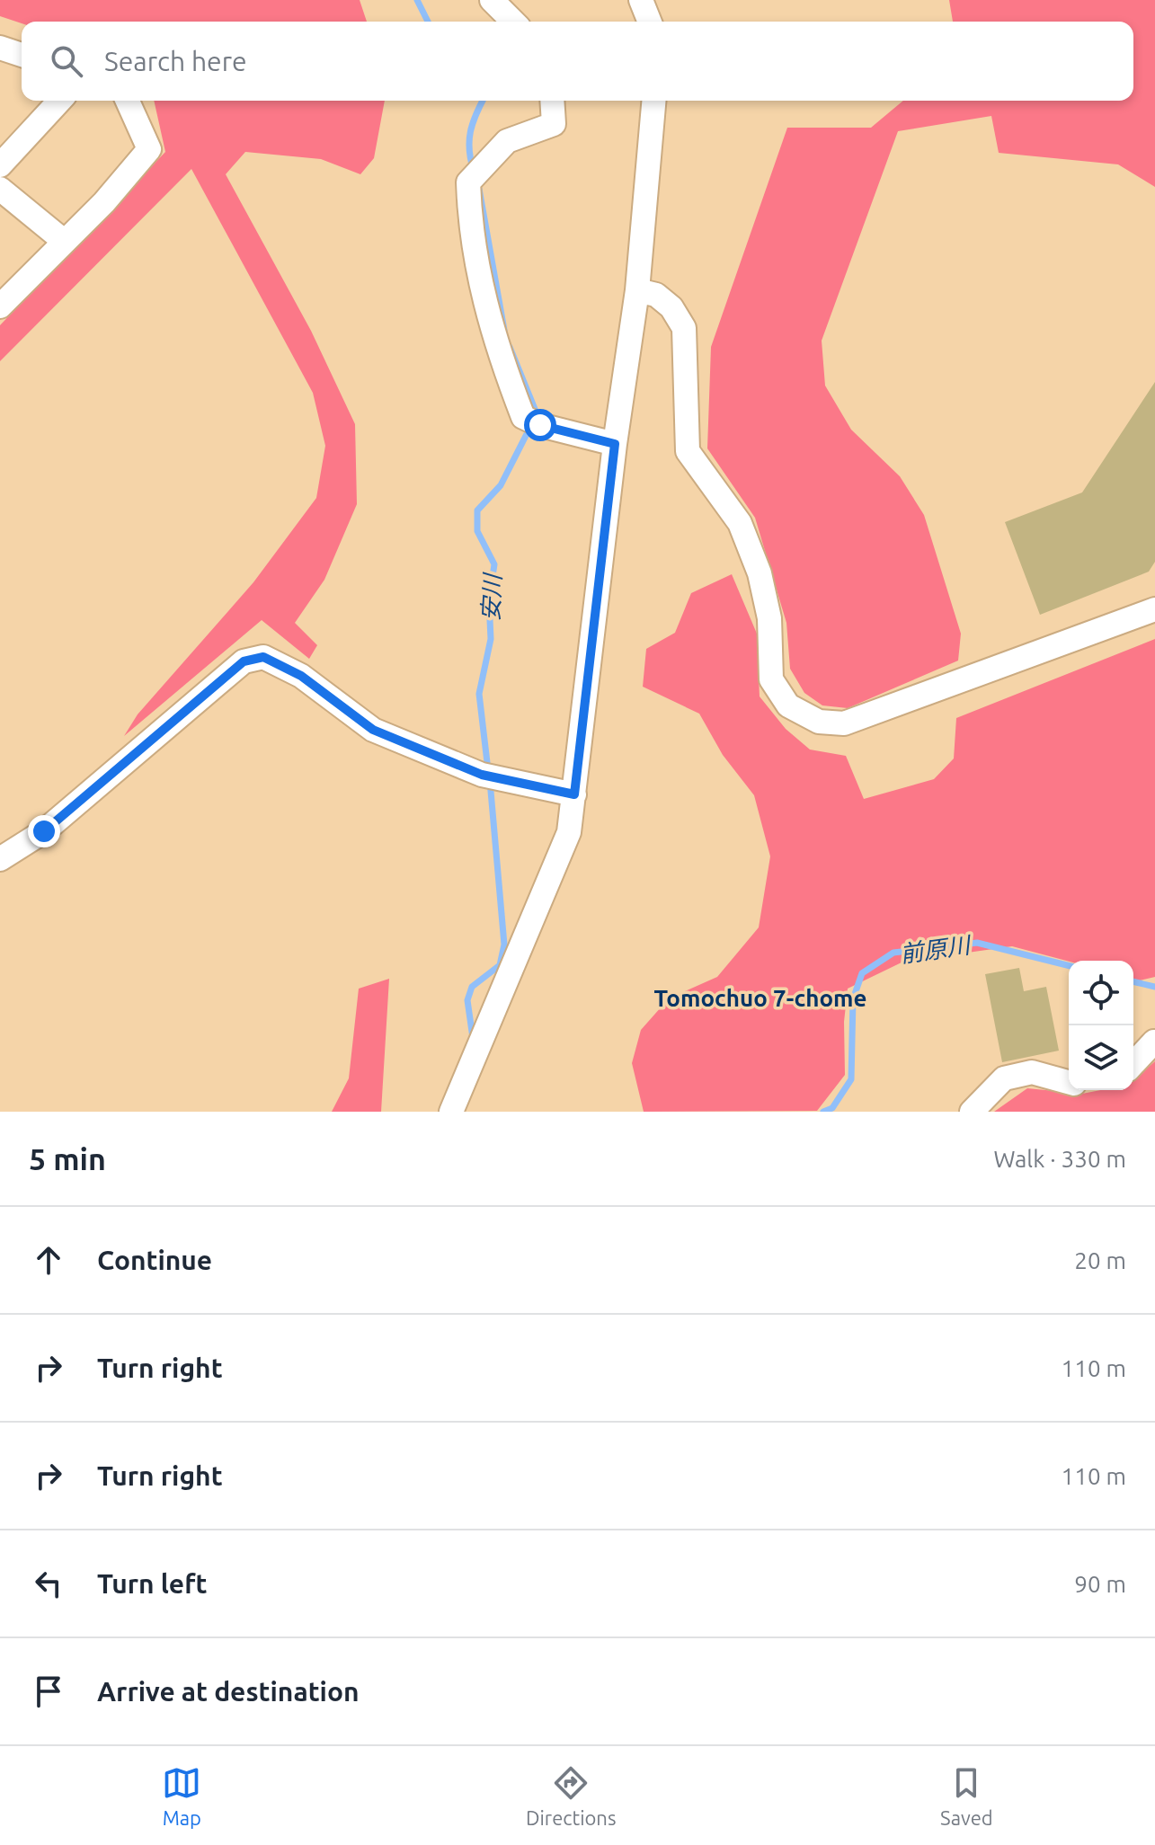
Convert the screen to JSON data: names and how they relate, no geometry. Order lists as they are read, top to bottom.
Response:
{
  "districts": ["Tomochuo 7-chome"],
  "water": ["安川", "前原川"],
  "page": {
    "search": "Search here",
    "heading": ["5 min", "Walk · 330 m"],
    "list": [
      ["Continue", "20 m"],
      ["Turn right", "110 m"],
      ["Turn right", "110 m"],
      ["Turn left", "90 m"],
      "Arrive at destination"
    ],
    "nav": ["Map", "Directions", "Saved"]
  }
}
